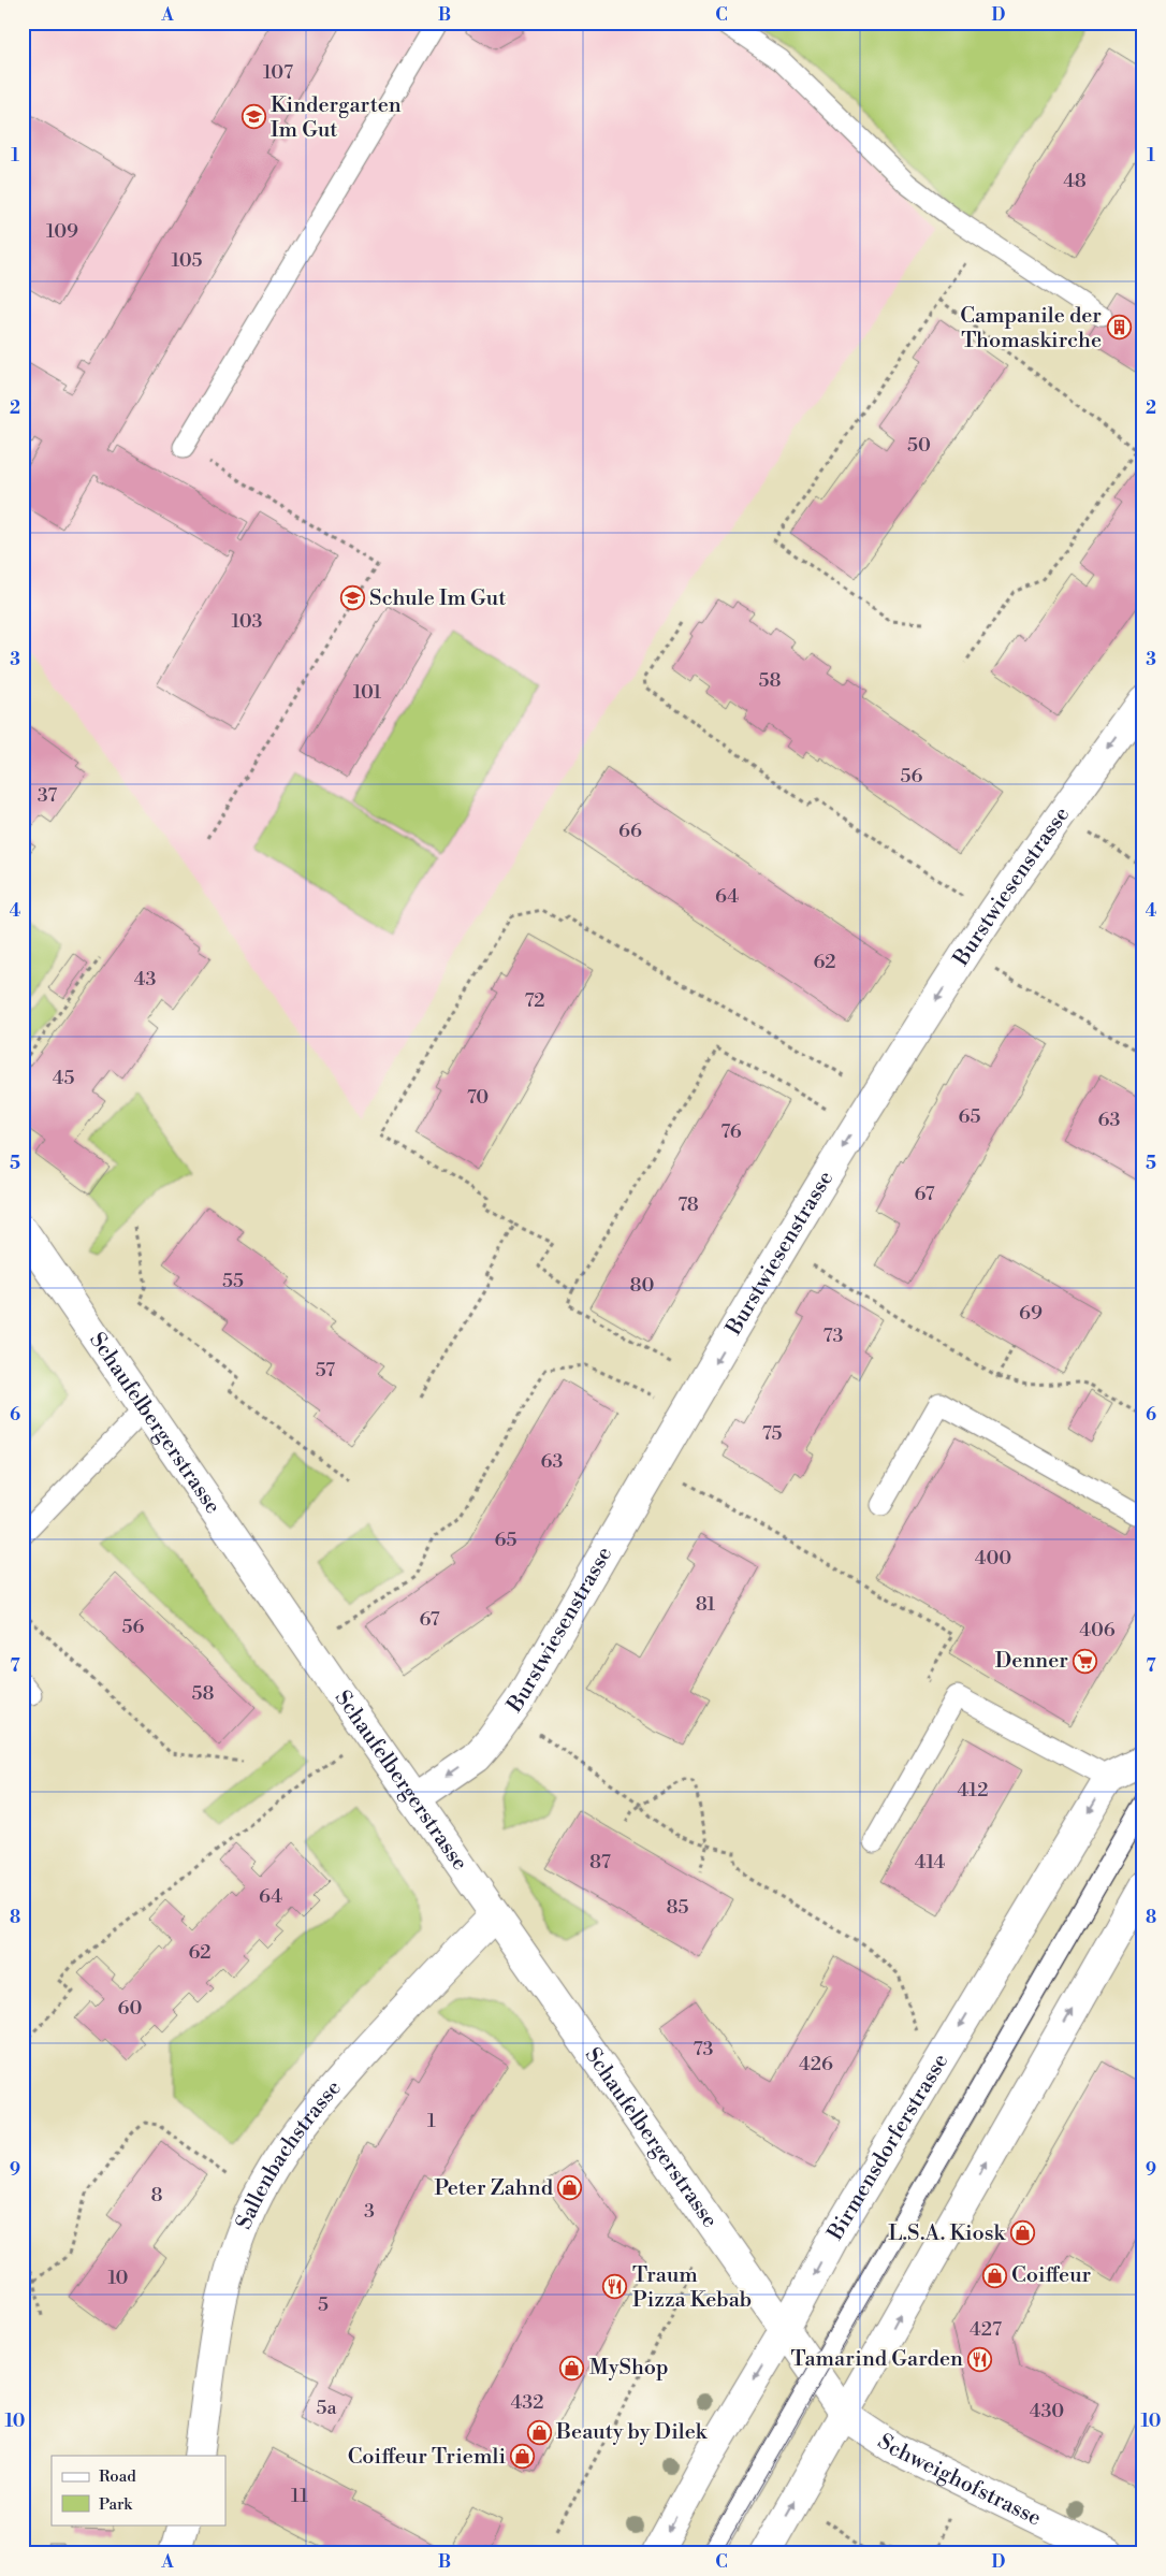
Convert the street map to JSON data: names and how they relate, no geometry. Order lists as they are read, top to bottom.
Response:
{
  "streets": {
    "street": [
      "Burstwiesenstrasse",
      "Schaufelbergerstrasse",
      "Birmensdorferstrasse",
      "Sallenbachstrasse",
      "Schweighofstrasse"
    ]
  },
  "crossings": [
    ["Burstwiesenstrasse", "Schaufelbergerstrasse"],
    ["Schaufelbergerstrasse", "Birmensdorferstrasse"],
    ["Schaufelbergerstrasse", "Sallenbachstrasse"],
    ["Schaufelbergerstrasse", "Schweighofstrasse"]
  ],
  "one_way": ["Burstwiesenstrasse"],
  "places": {
    "school or university": ["Kindergarten Im Gut", "Schule Im Gut"],
    "building": ["Campanile der Thomaskirche"],
    "supermarket": ["Denner"],
    "shop": [
      "Peter Zahnd",
      "L.S.A. Kiosk",
      "Coiffeur",
      "MyShop",
      "Beauty by Dilek",
      "Coiffeur Triemli"
    ],
    "restaurant": ["Traum Pizza Kebab", "Tamarind Garden"]
  },
  "house_numbers": [
    "107",
    "48",
    "109",
    "105",
    "50",
    "103",
    "58",
    "101",
    "56",
    "37",
    "66",
    "64",
    "62",
    "43",
    "72",
    "45",
    "70",
    "65",
    "63",
    "76",
    "67",
    "78",
    "55",
    "80",
    "69",
    "73",
    "57",
    "75",
    "63",
    "65",
    "400",
    "81",
    "67",
    "56",
    "406",
    "58",
    "412",
    "87",
    "414",
    "64",
    "85",
    "62",
    "60",
    "73",
    "426",
    "1",
    "8",
    "3",
    "10",
    "5",
    "427",
    "432",
    "5a",
    "430",
    "11"
  ],
  "legend": ["Road", "Park"],
  "grid": {
    "columns": [
      "A",
      "B",
      "C",
      "D"
    ],
    "rows": [
      "1",
      "2",
      "3",
      "4",
      "5",
      "6",
      "7",
      "8",
      "9",
      "10"
    ]
  }
}
